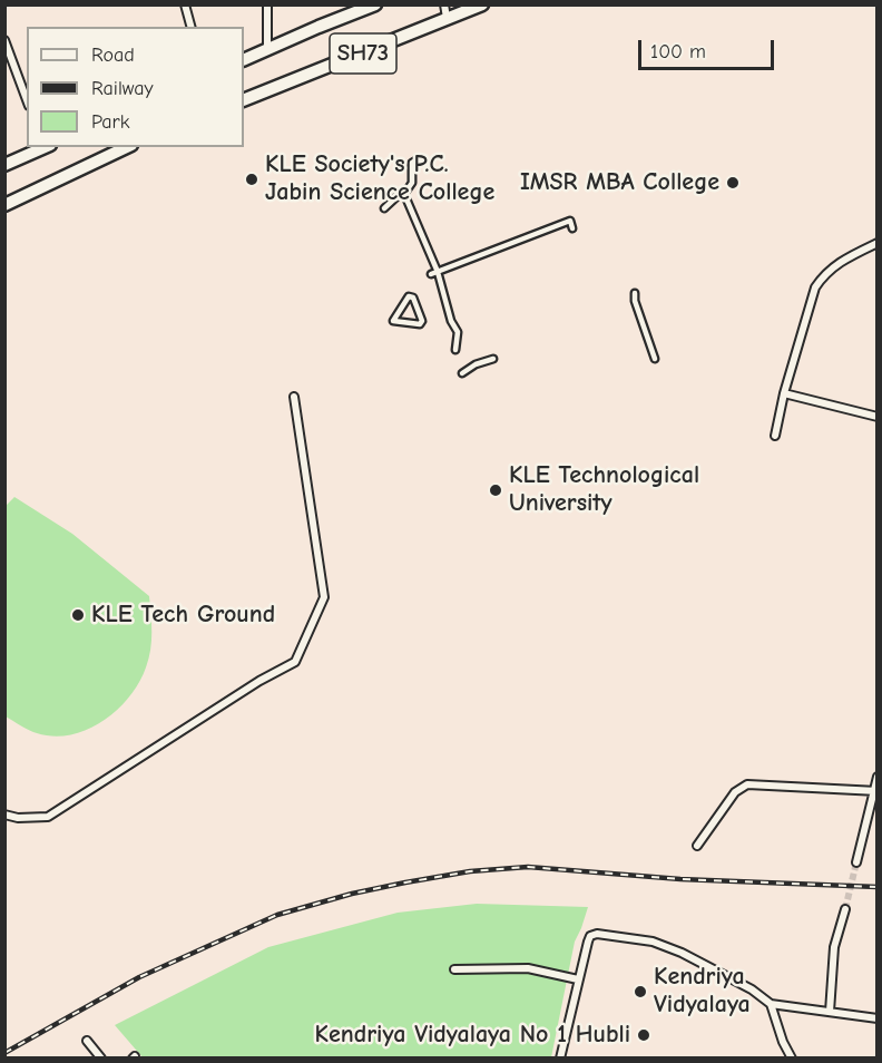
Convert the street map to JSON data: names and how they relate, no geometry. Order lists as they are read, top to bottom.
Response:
{
  "streets": {
    "main road": ["SH73"]
  },
  "places": [
    "KLE Society's P.C. Jabin Science College",
    "IMSR MBA College",
    "KLE Technological University",
    "KLE Tech Ground",
    "Kendriya Vidyalaya",
    "Kendriya Vidyalaya No 1 Hubli"
  ],
  "legend": ["Road", "Railway", "Park"],
  "scale_bar": "100 m"
}
